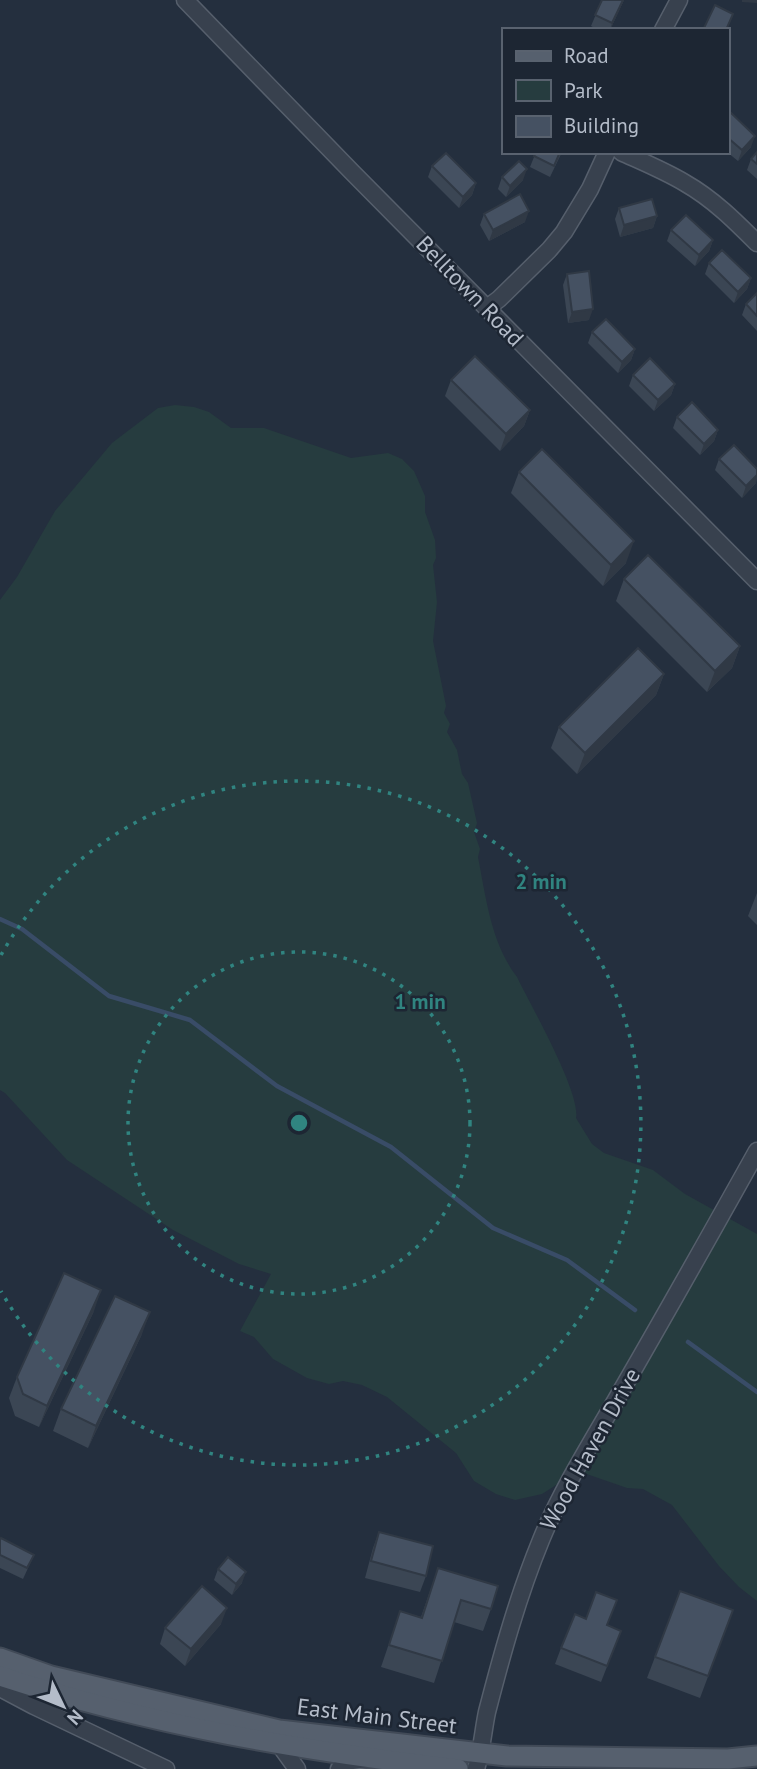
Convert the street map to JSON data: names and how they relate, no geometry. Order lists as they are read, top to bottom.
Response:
{
  "streets": {
    "main road": ["East Main Street"],
    "street": ["Belltown Road", "Wood Haven Drive"]
  },
  "crossings": [
    ["Wood Haven Drive", "East Main Street"]
  ],
  "legend": ["Road", "Park", "Building"],
  "north": "bottom right",
  "rings": ["2 min", "1 min"]
}
